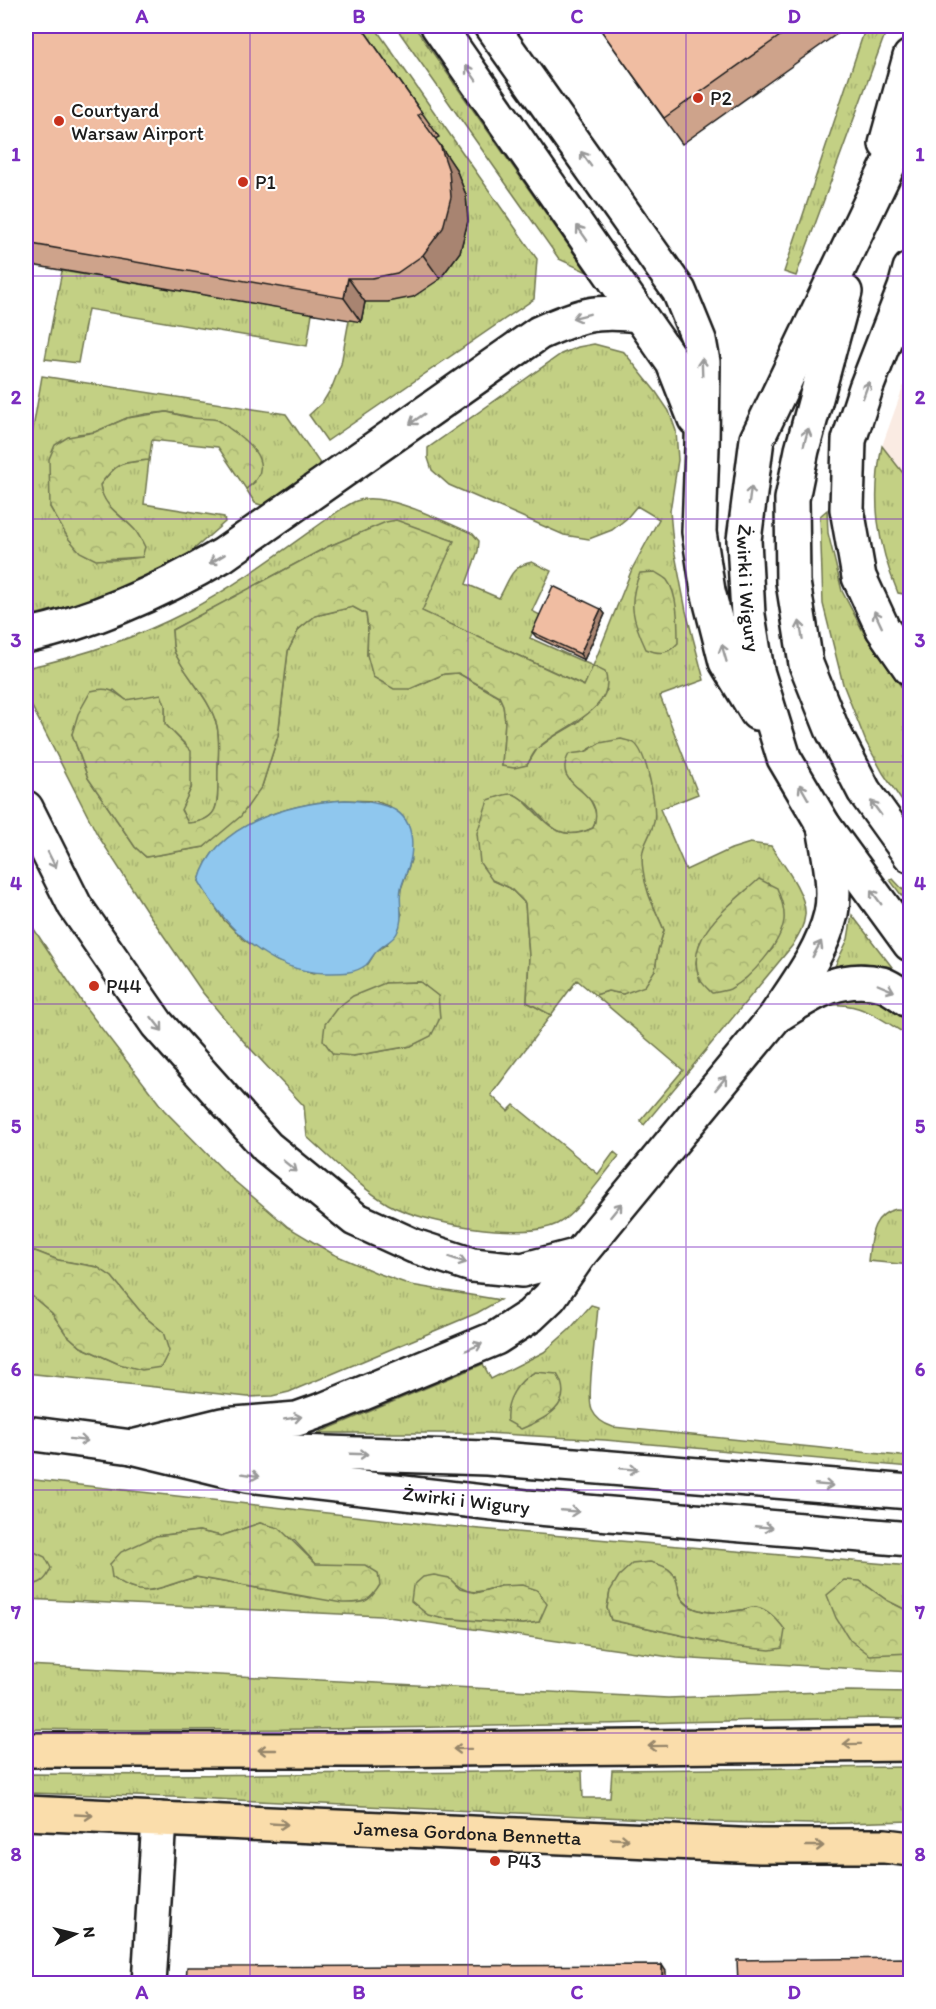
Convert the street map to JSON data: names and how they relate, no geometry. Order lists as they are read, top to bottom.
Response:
{
  "streets": {
    "main road": ["Jamesa Gordona Bennetta"],
    "street": ["Żwirki i Wigury"]
  },
  "places": [
    "P2",
    "Courtyard Warsaw Airport",
    "P1",
    "P44",
    "P43"
  ],
  "north": "right",
  "grid": {
    "columns": [
      "A",
      "B",
      "C",
      "D"
    ],
    "rows": [
      "1",
      "2",
      "3",
      "4",
      "5",
      "6",
      "7",
      "8"
    ]
  }
}
